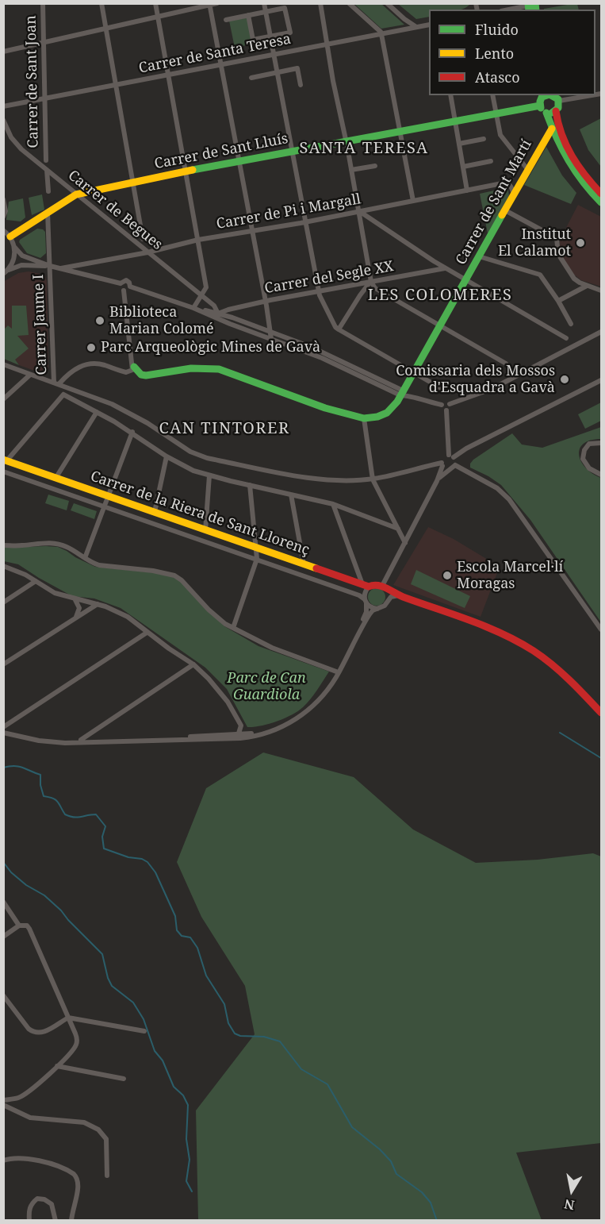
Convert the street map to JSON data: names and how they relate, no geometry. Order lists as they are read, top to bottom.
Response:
{
  "streets": {
    "street": [
      "Carrer de Santa Teresa",
      "Carrer de Sant Joan",
      "Carrer de Sant Lluís",
      "Carrer de Sant Martí",
      "Carrer de Begues",
      "Carrer de Pi i Margall",
      "Carrer del Segle XX",
      "Carrer Jaume I",
      "Carrer de la Riera de Sant Llorenç"
    ]
  },
  "crossings": [
    ["Carrer de Santa Teresa", "Carrer de Sant Joan"],
    ["Carrer de Sant Lluís", "Carrer de Begues"],
    ["Carrer de Sant Lluís", "Carrer Jaume I"],
    ["Carrer de Sant Martí", "Carrer de Pi i Margall"],
    ["Carrer de Begues", "Carrer de Pi i Margall"],
    ["Carrer de Begues", "Carrer del Segle XX"]
  ],
  "districts": ["SANTA TERESA", "LES COLOMERES", "CAN TINTORER"],
  "parks": ["Parc de Can Guardiola"],
  "places": [
    "Institut El Calamot",
    "Biblioteca Marian Colomé",
    "Parc Arqueològic Mines de Gavà",
    "Comissaria dels Mossos d'Esquadra a Gavà",
    "Escola Marcel·lí Moragas"
  ],
  "legend": ["Fluido", "Lento", "Atasco"],
  "north": "bottom"
}
